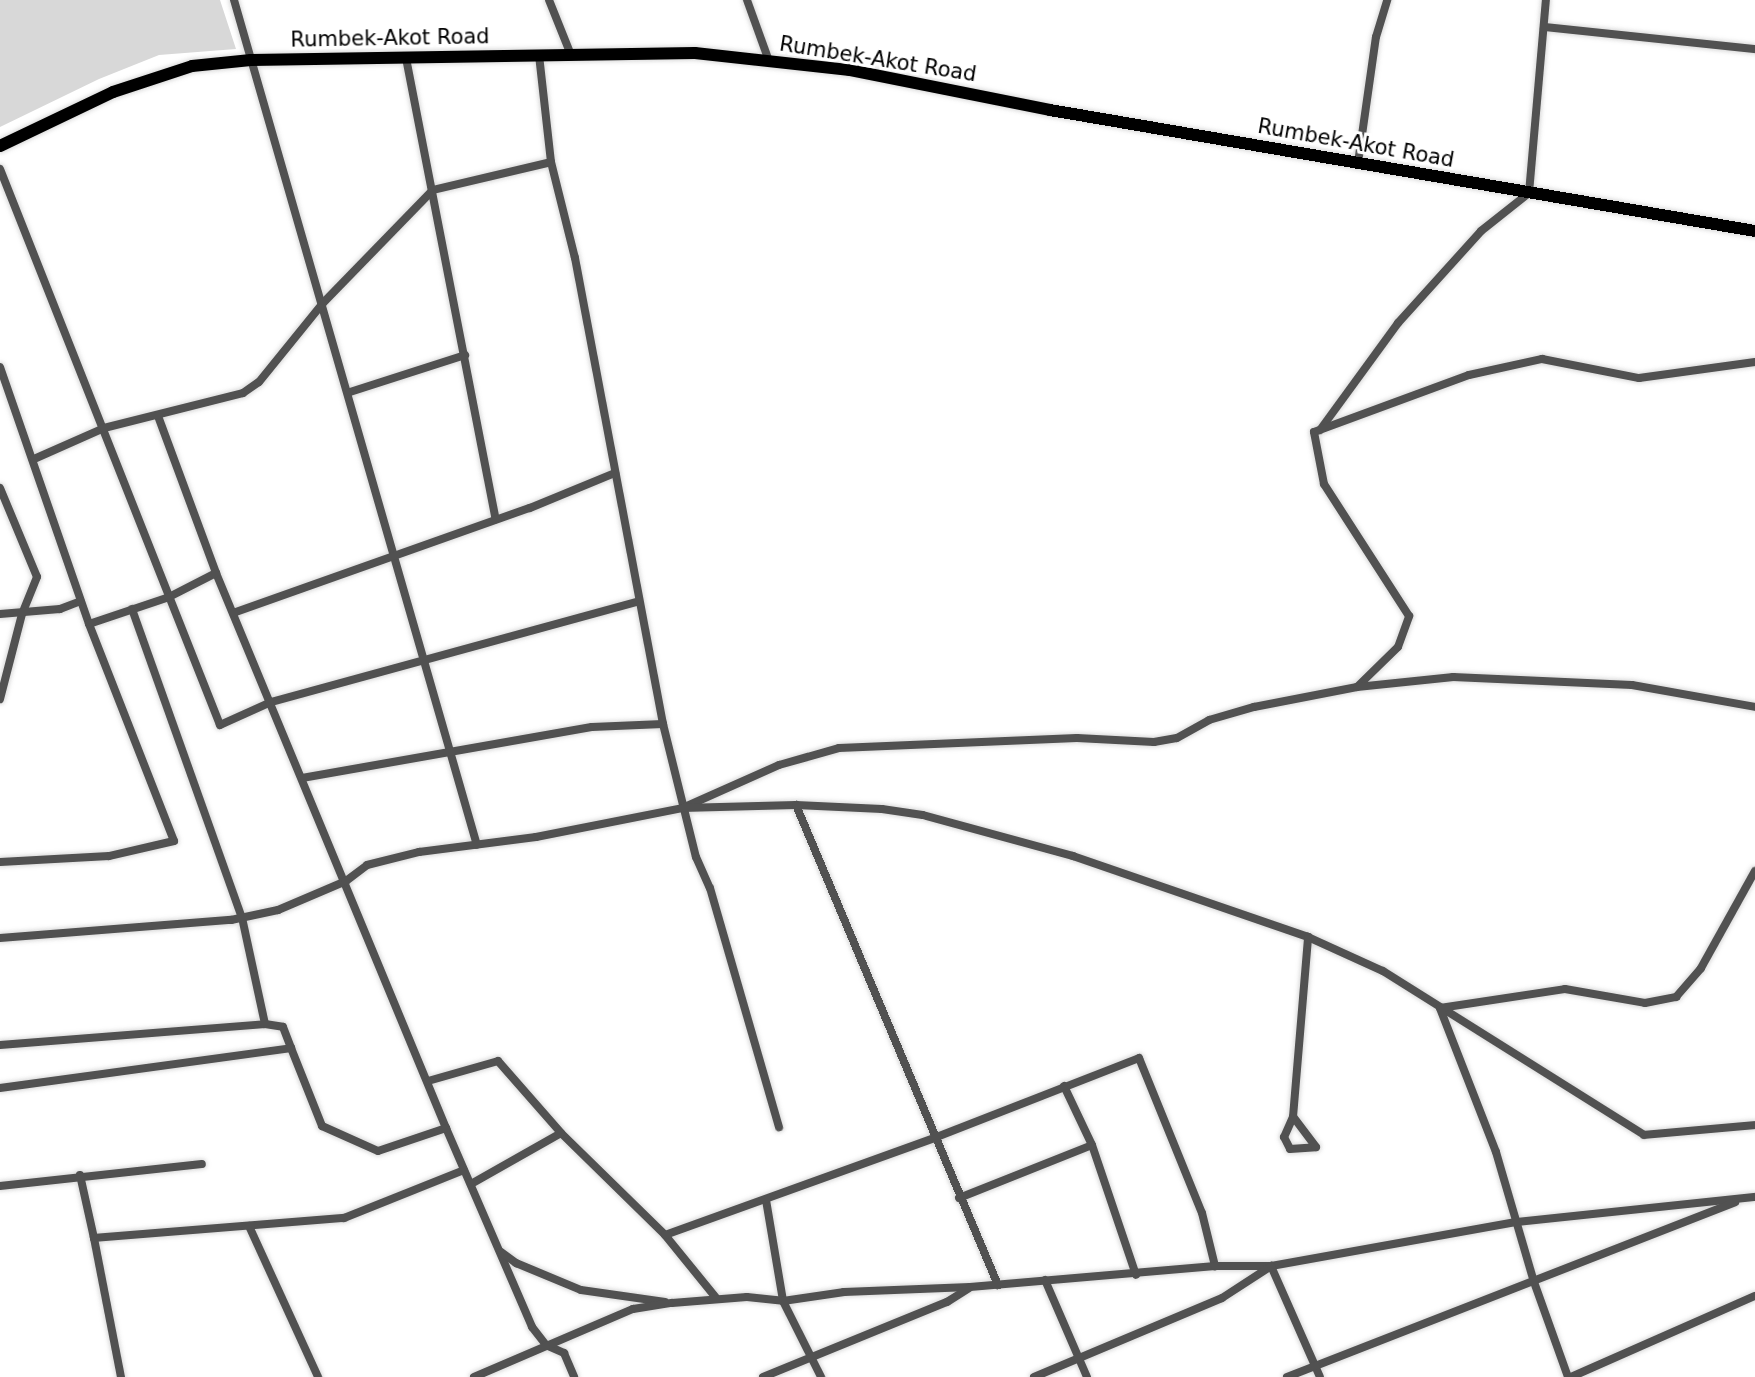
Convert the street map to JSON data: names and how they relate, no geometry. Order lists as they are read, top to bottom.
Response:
{
  "streets": {
    "main road": ["Rumbek-Akot Road"]
  }
}
